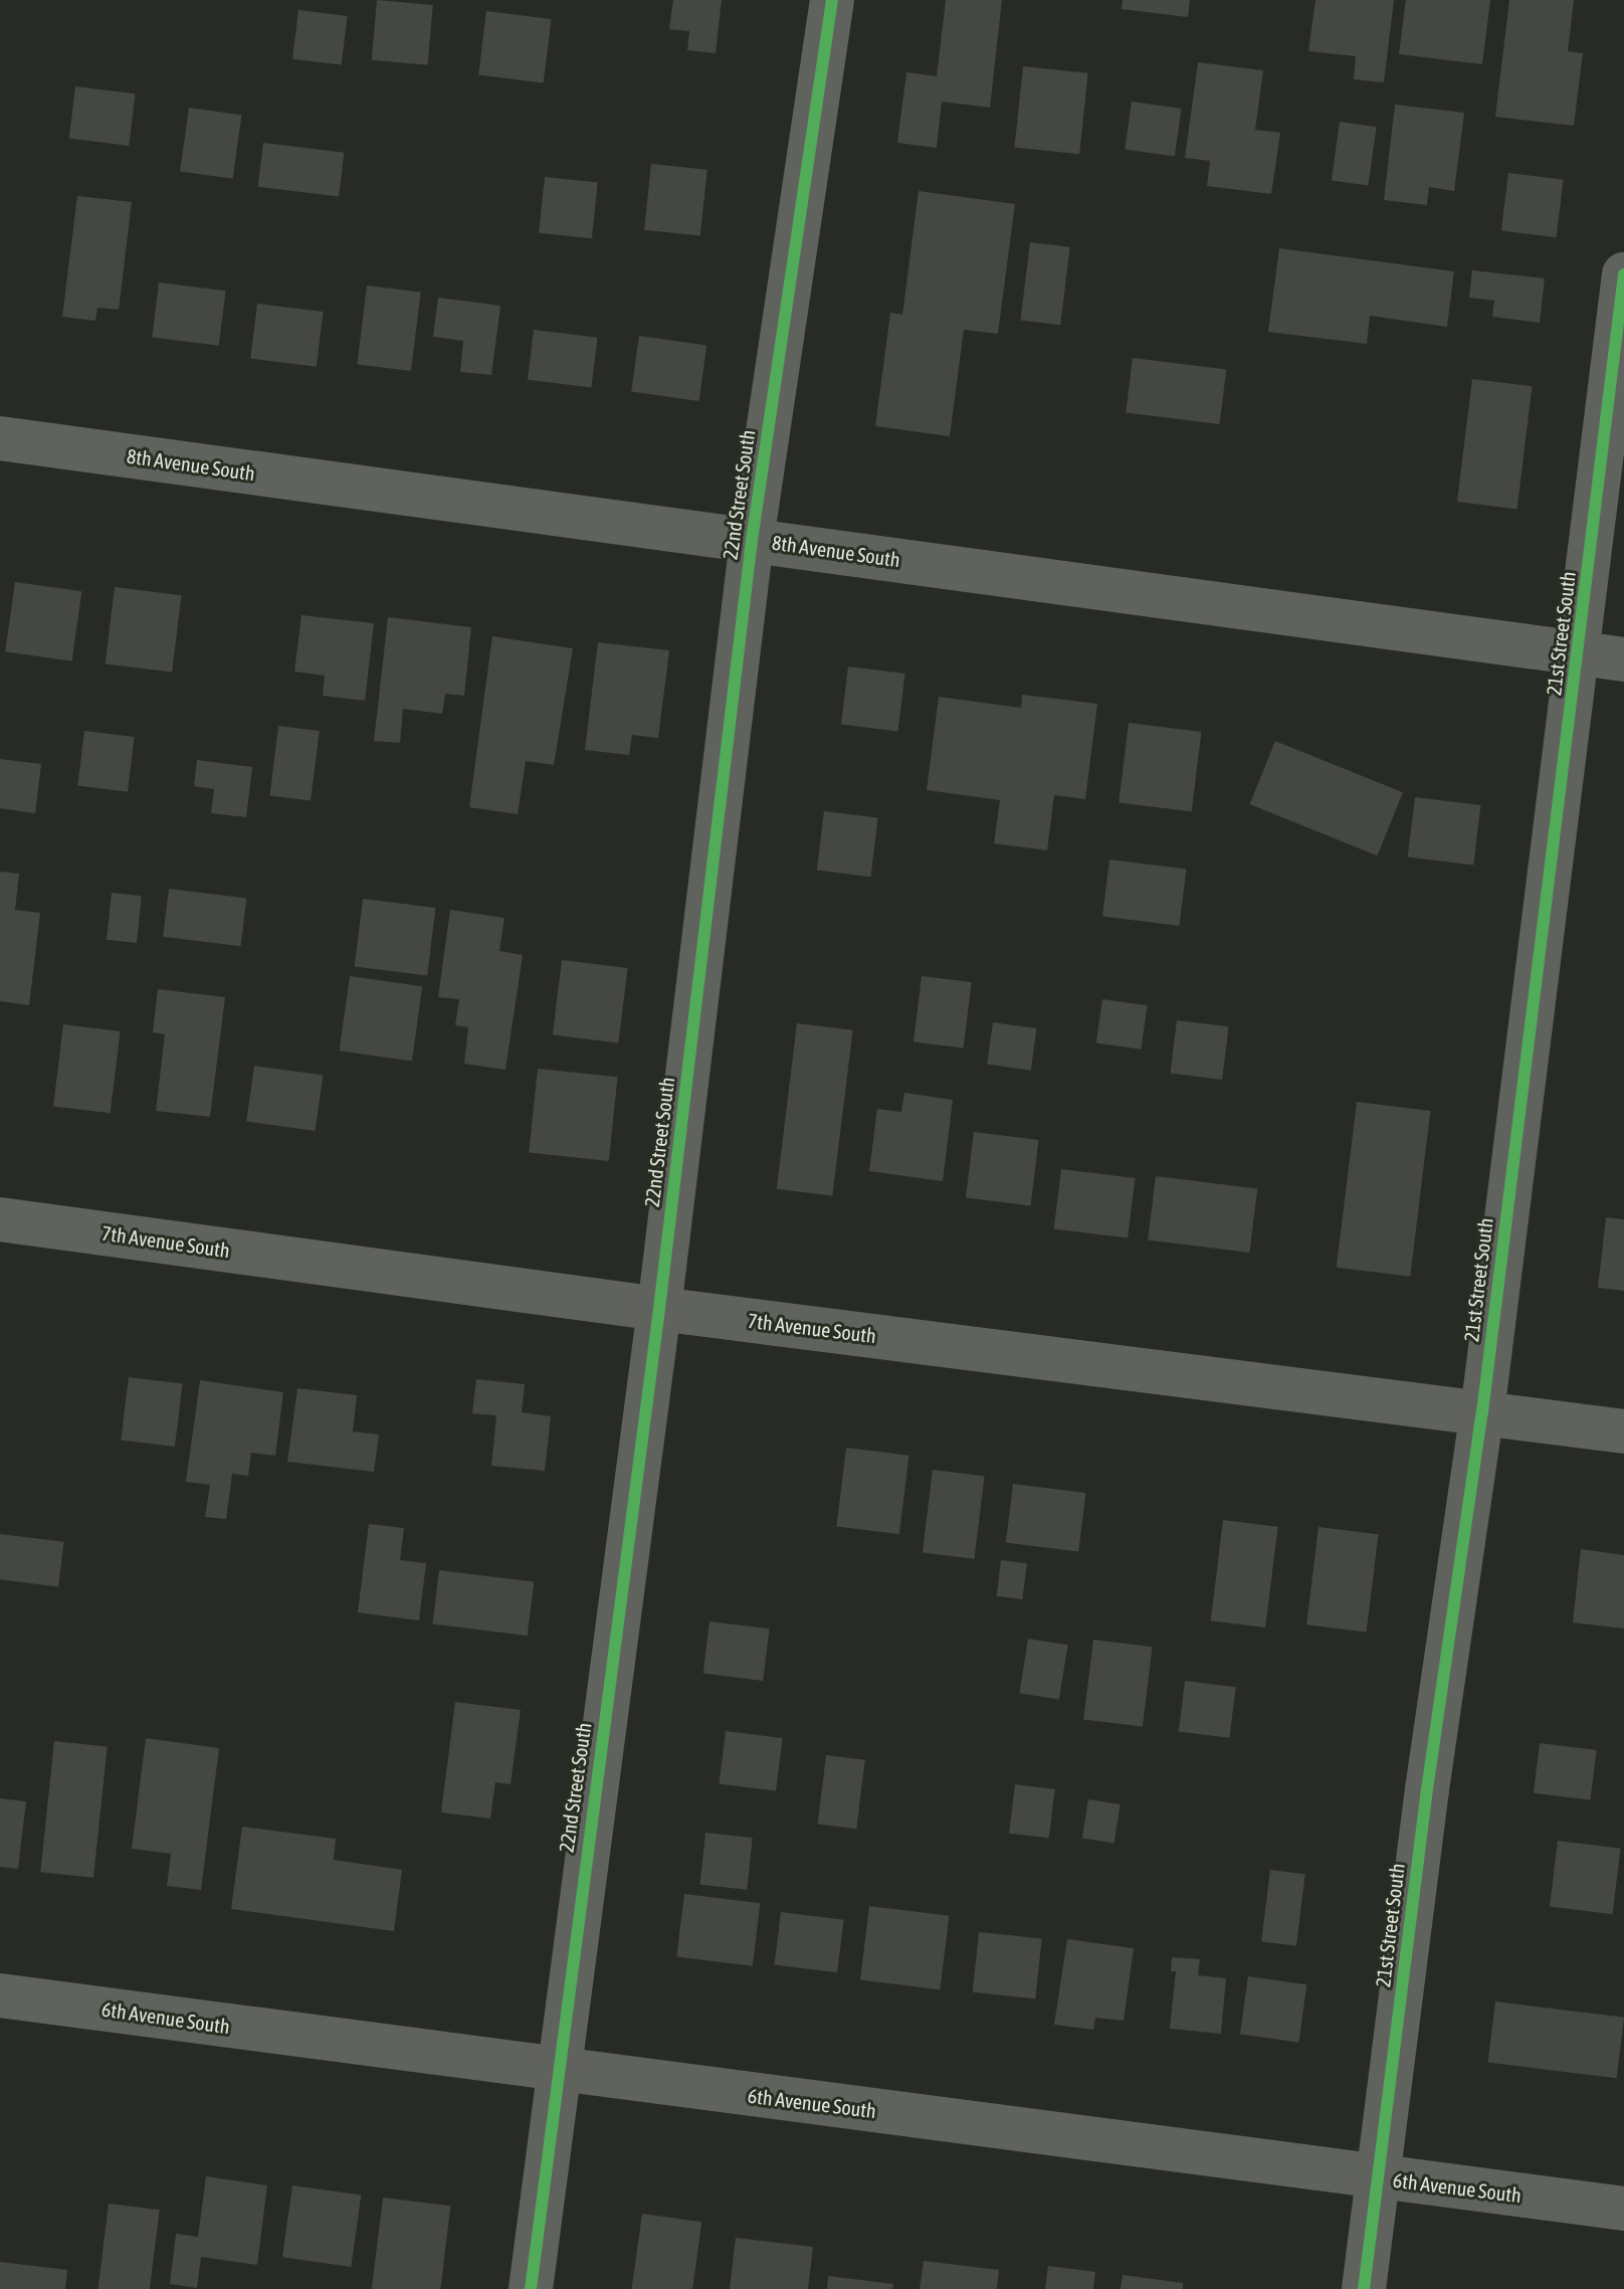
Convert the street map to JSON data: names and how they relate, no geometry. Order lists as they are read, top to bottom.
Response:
{
  "streets": {
    "street": [
      "8th Avenue South",
      "22nd Street South",
      "21st Street South",
      "7th Avenue South",
      "6th Avenue South"
    ]
  },
  "crossings": [
    ["8th Avenue South", "22nd Street South"],
    ["8th Avenue South", "21st Street South"],
    ["22nd Street South", "7th Avenue South"],
    ["22nd Street South", "6th Avenue South"],
    ["21st Street South", "7th Avenue South"],
    ["21st Street South", "6th Avenue South"]
  ]
}
